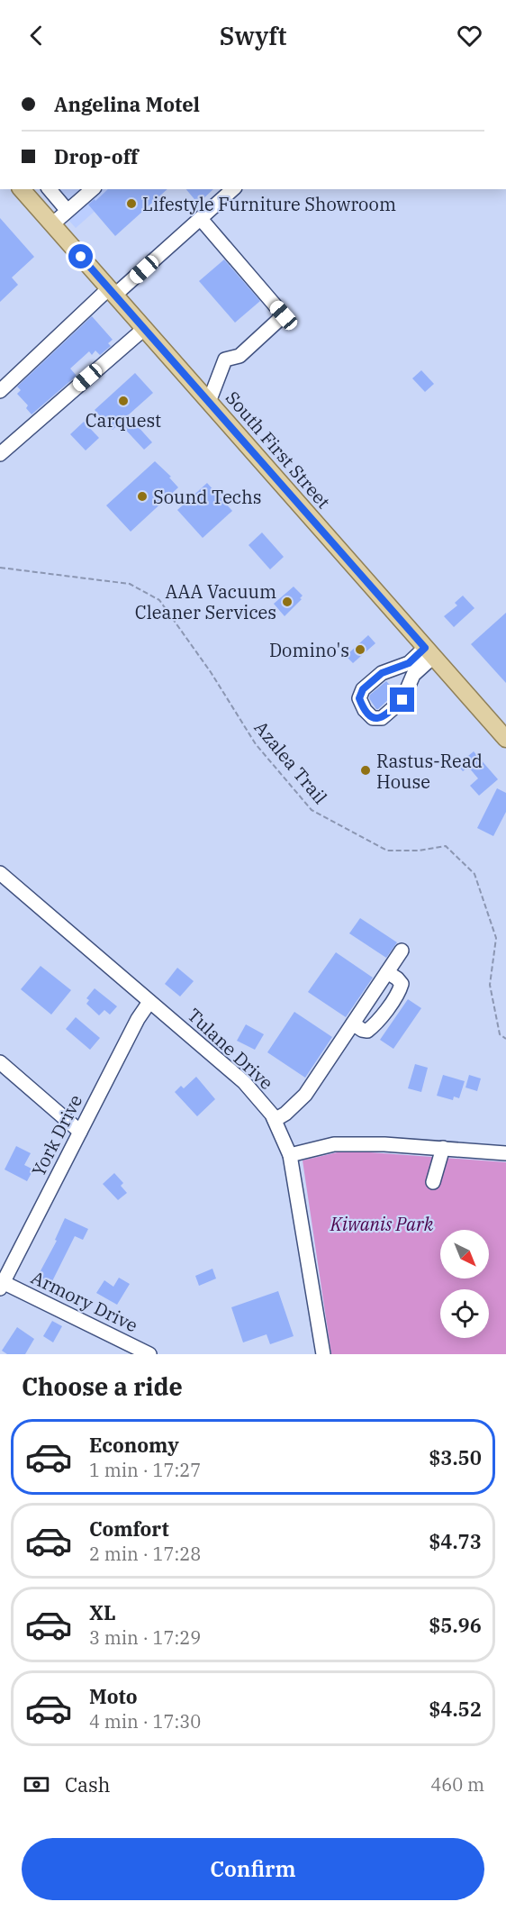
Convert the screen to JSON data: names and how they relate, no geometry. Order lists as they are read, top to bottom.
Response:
{
  "streets": {
    "main road": ["South First Street"],
    "street": ["Tulane Drive", "York Drive", "Armory Drive"],
    "path": ["Azalea Trail"]
  },
  "crossings": [
    ["Tulane Drive", "York Drive"],
    ["York Drive", "Armory Drive"]
  ],
  "parks": ["Kiwanis Park"],
  "places": [
    "Lifestyle Furniture Showroom",
    "Carquest",
    "Sound Techs",
    "AAA Vacuum Cleaner Services",
    "Domino's",
    "Rastus-Read House"
  ],
  "north": "bottom right",
  "page": {
    "header": "Swyft",
    "banner": ["Angelina Motel", "Drop-off"],
    "heading": "Choose a ride",
    "list": [
      {
        "name": "Economy",
        "note": "1 min · 17:27",
        "value": "$3.50"
      },
      {
        "name": "Comfort",
        "note": "2 min · 17:28",
        "value": "$4.73"
      },
      {
        "name": "XL",
        "note": "3 min · 17:29",
        "value": "$5.96"
      },
      {
        "name": "Moto",
        "note": "4 min · 17:30",
        "value": "$4.52"
      }
    ],
    "pay": ["Cash", "460 m"],
    "buttons": "Confirm"
  }
}
